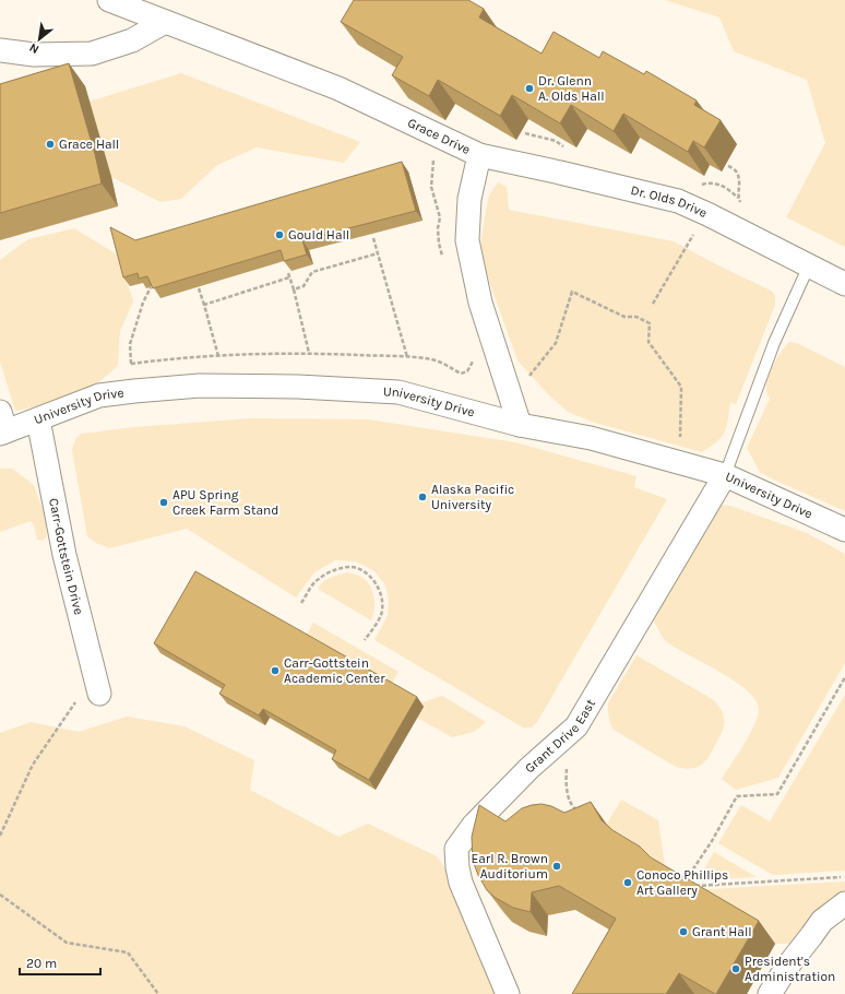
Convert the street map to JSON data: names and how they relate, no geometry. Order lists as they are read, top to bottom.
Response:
{
  "streets": {
    "street": [
      "Grace Drive",
      "Dr. Olds Drive",
      "University Drive",
      "Carr-Gottstein Drive",
      "Grant Drive East"
    ]
  },
  "crossings": [
    ["Grace Drive", "Dr. Olds Drive"],
    ["Grace Drive", "University Drive"],
    ["University Drive", "Carr-Gottstein Drive"],
    ["University Drive", "Grant Drive East"]
  ],
  "places": [
    "Dr. Glenn A. Olds Hall",
    "Grace Hall",
    "Gould Hall",
    "Alaska Pacific University",
    "APU Spring Creek Farm Stand",
    "Carr-Gottstein Academic Center",
    "Earl R. Brown Auditorium",
    "Conoco Phillips Art Gallery",
    "Grant Hall",
    "President's Administration"
  ],
  "scale_bar": "20 m",
  "north": "bottom left"
}
